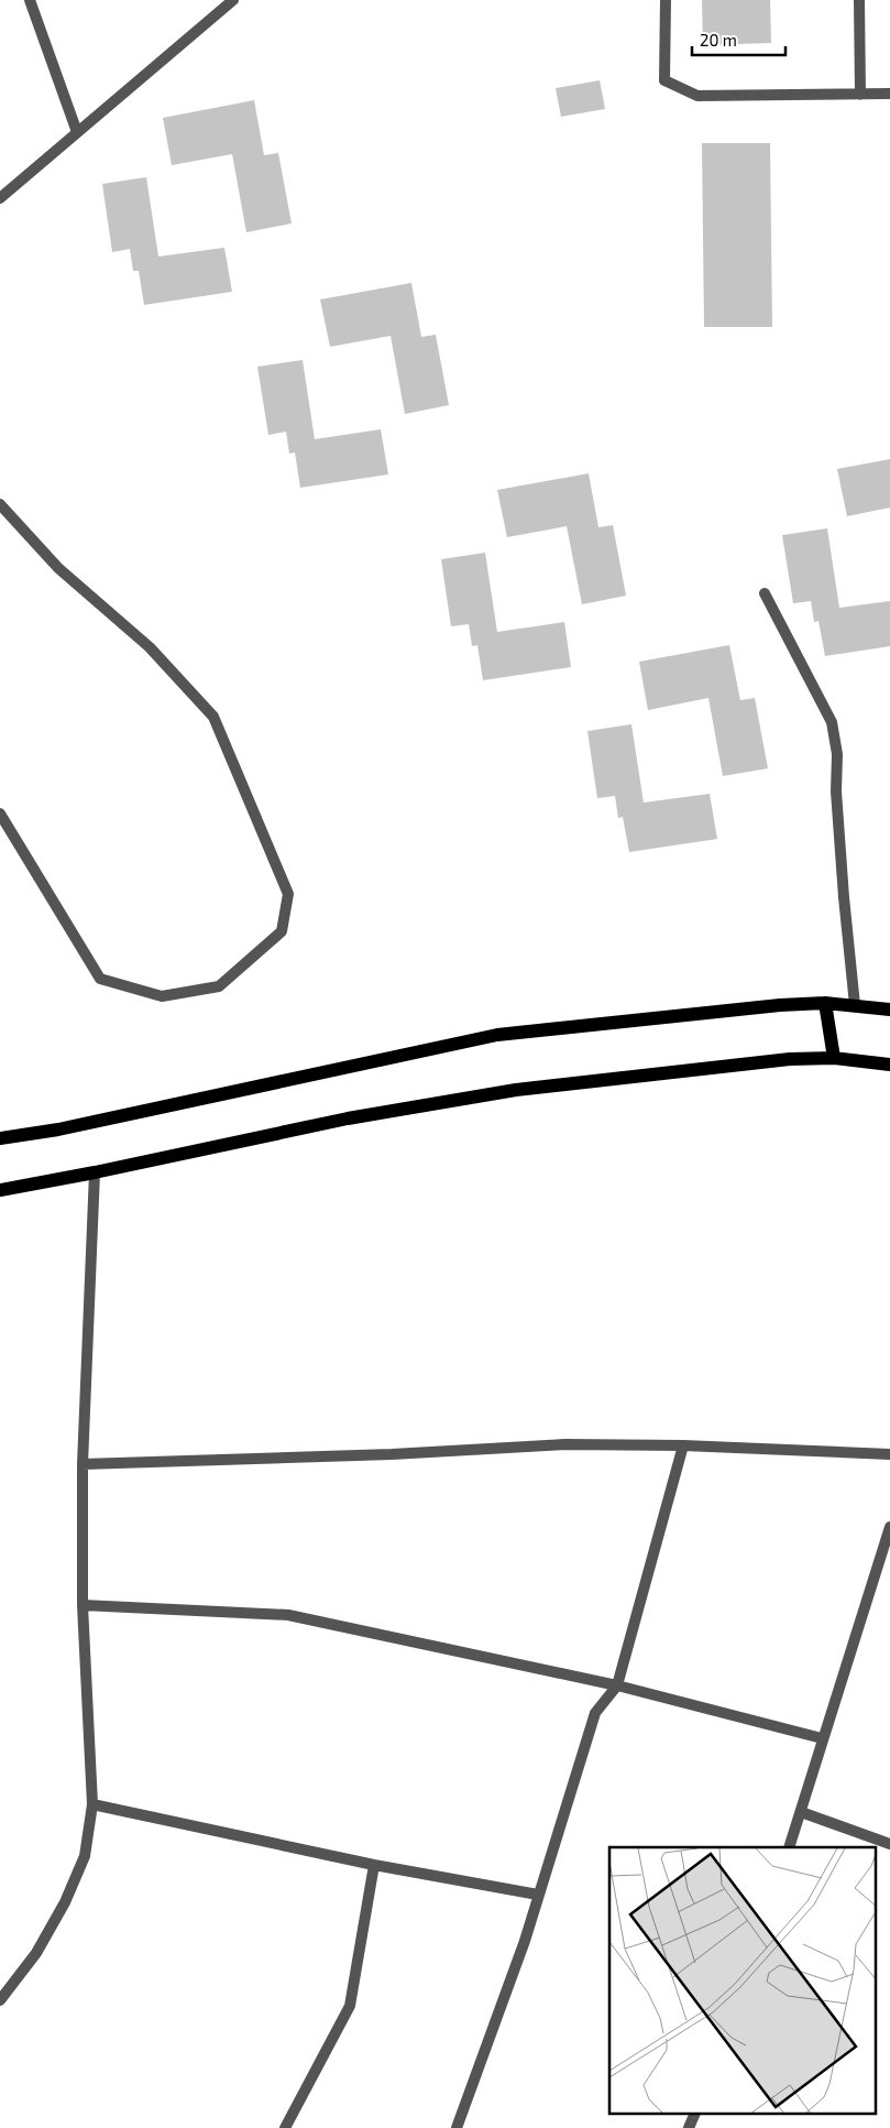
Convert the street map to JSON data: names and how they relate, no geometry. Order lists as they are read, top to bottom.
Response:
{
  "scale_bar": "20 m"
}
